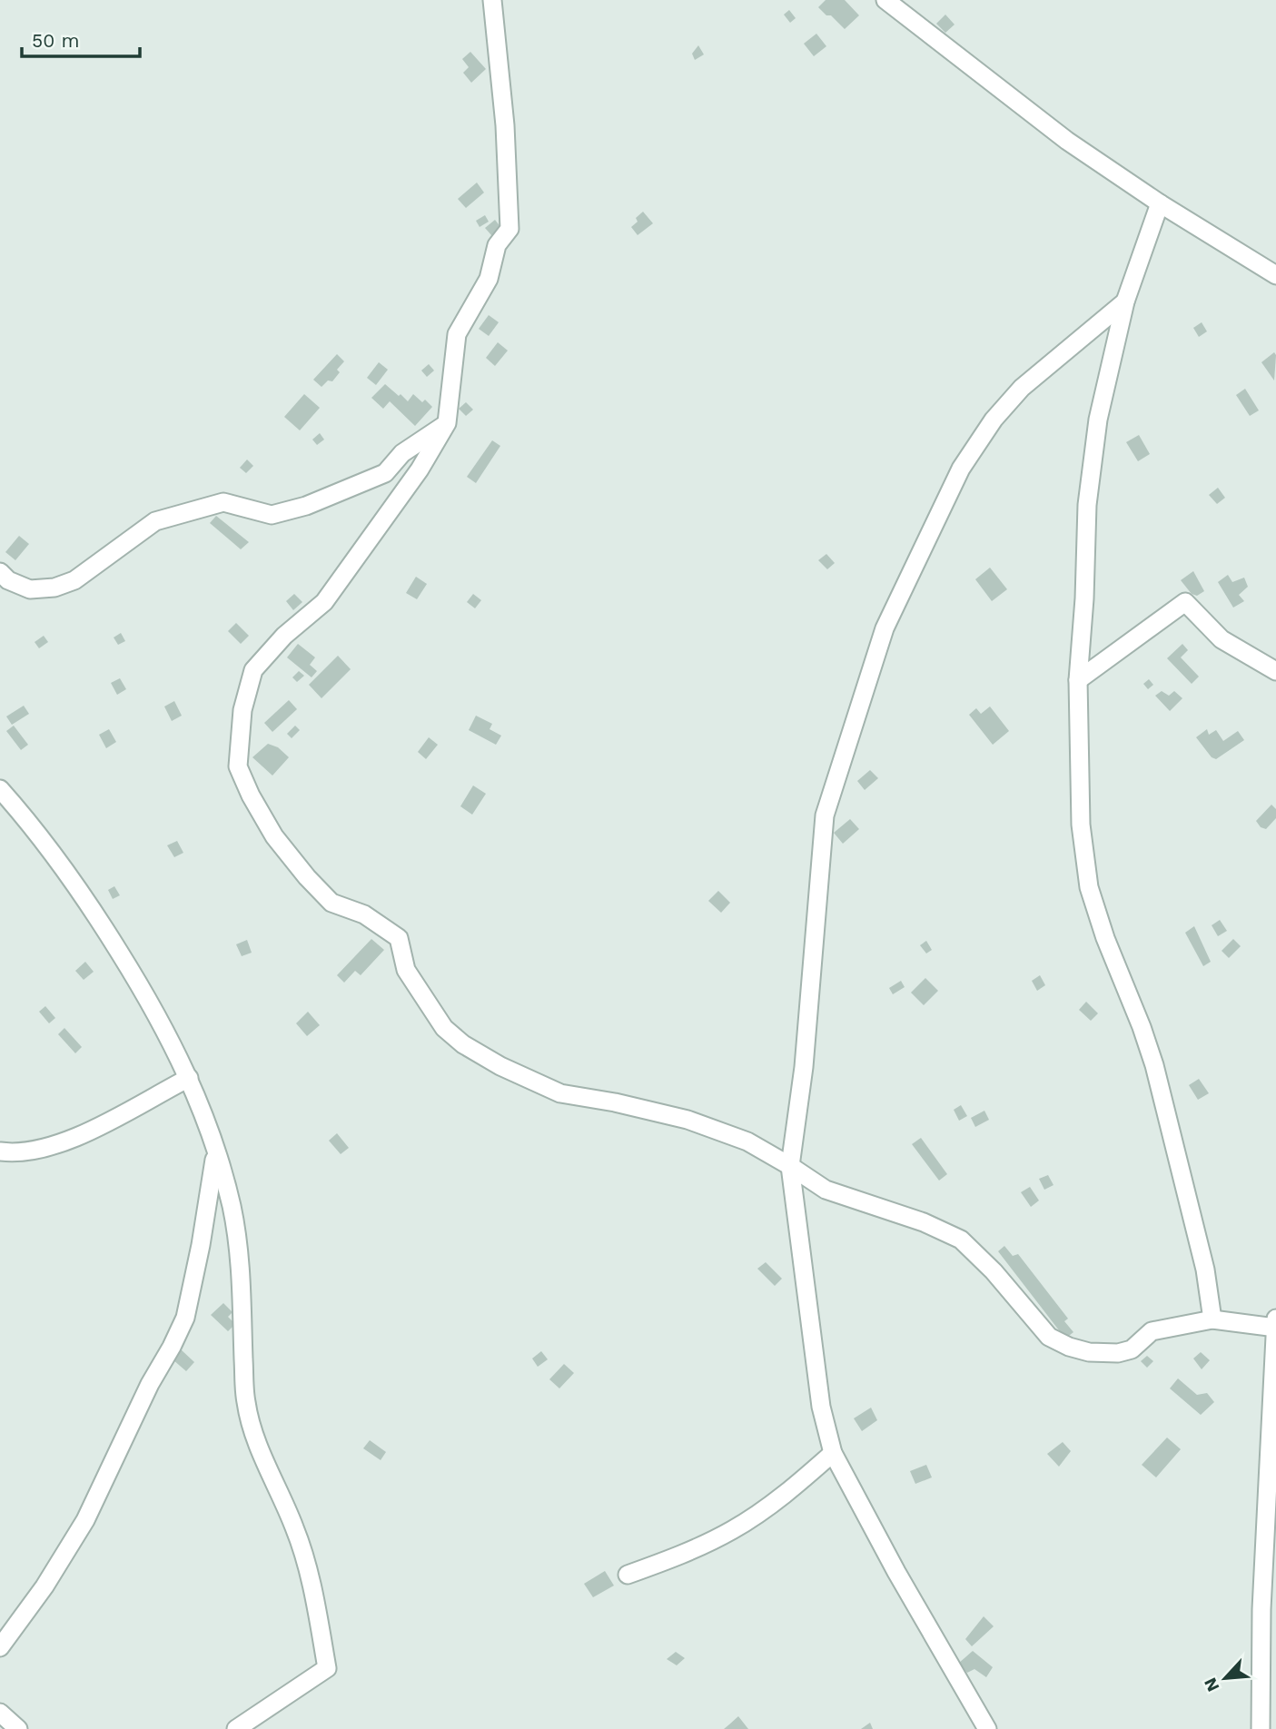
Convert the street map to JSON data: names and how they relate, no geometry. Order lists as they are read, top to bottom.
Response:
{
  "scale_bar": "50 m",
  "north": "bottom left"
}
